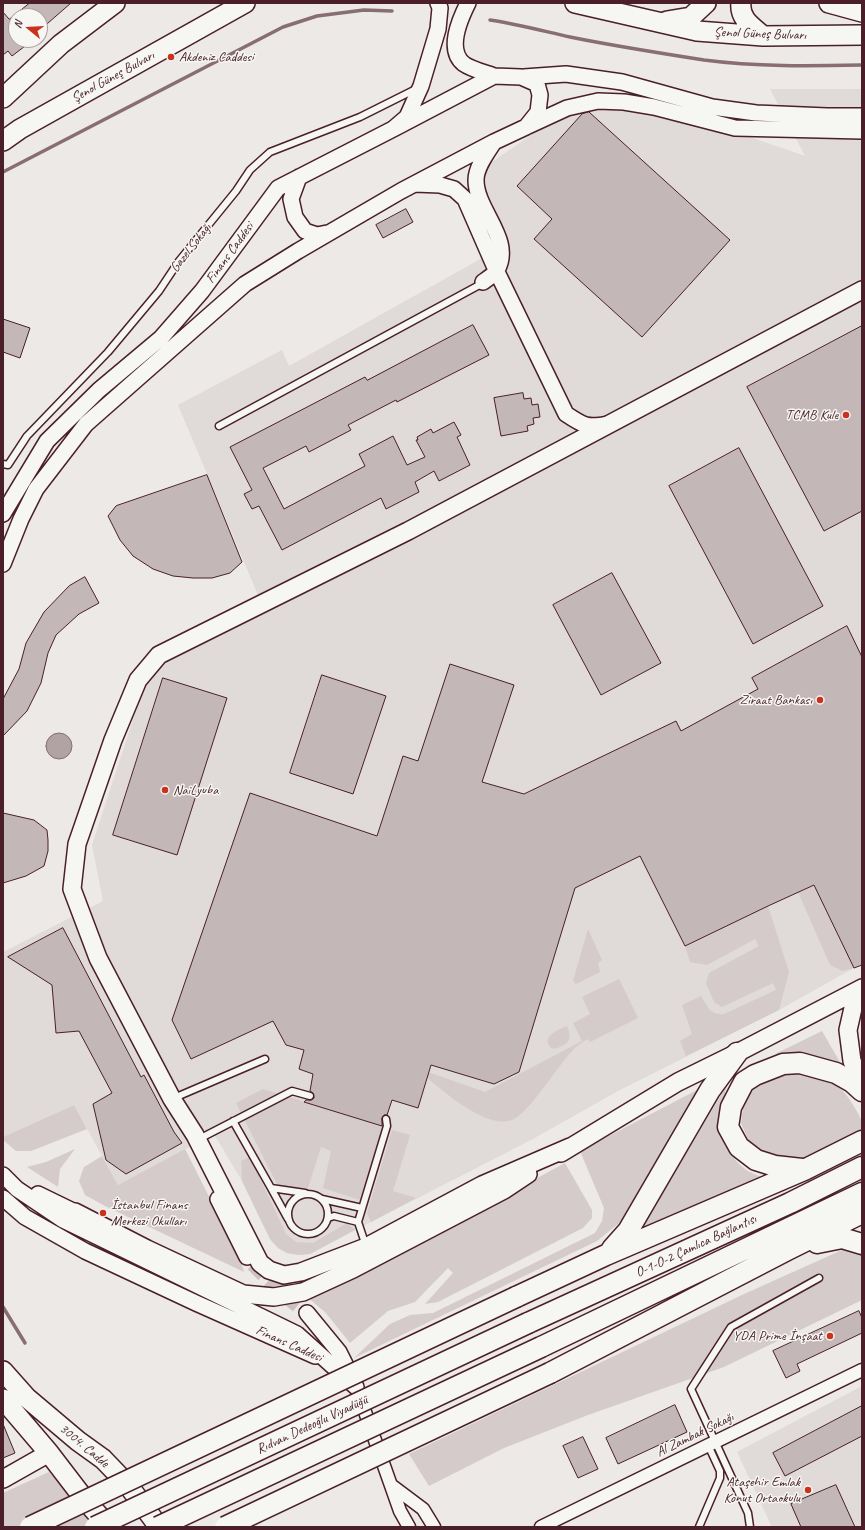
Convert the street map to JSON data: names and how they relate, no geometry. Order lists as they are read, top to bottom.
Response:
{
  "streets": {
    "highway": ["O-1-O-2 Çamlıca Bağlantısı", "Rıdvan Dedeoğlu Viyadüğü"],
    "main road": ["Şenol Güneş Bulvarı", "3004. Cadde"],
    "street": ["Finans Caddesi", "Al Zambak Sokağı"],
    "lane": ["Gazel Sokağı"]
  },
  "crossings": [
    ["Gazel Sokağı", "Finans Caddesi"],
    ["O-1-O-2 Çamlıca Bağlantısı", "Rıdvan Dedeoğlu Viyadüğü"],
    ["Rıdvan Dedeoğlu Viyadüğü", "3004. Cadde"]
  ],
  "places": [
    "Akdeniz Caddesi",
    "TCMB Kule",
    "Ziraat Bankası",
    "NaiLyuba",
    "İstanbul Finans Merkezi Okulları",
    "YDA Prime İnşaat",
    "Ataşehir Emlak Konut Ortaokulu"
  ],
  "north": "left"
}
